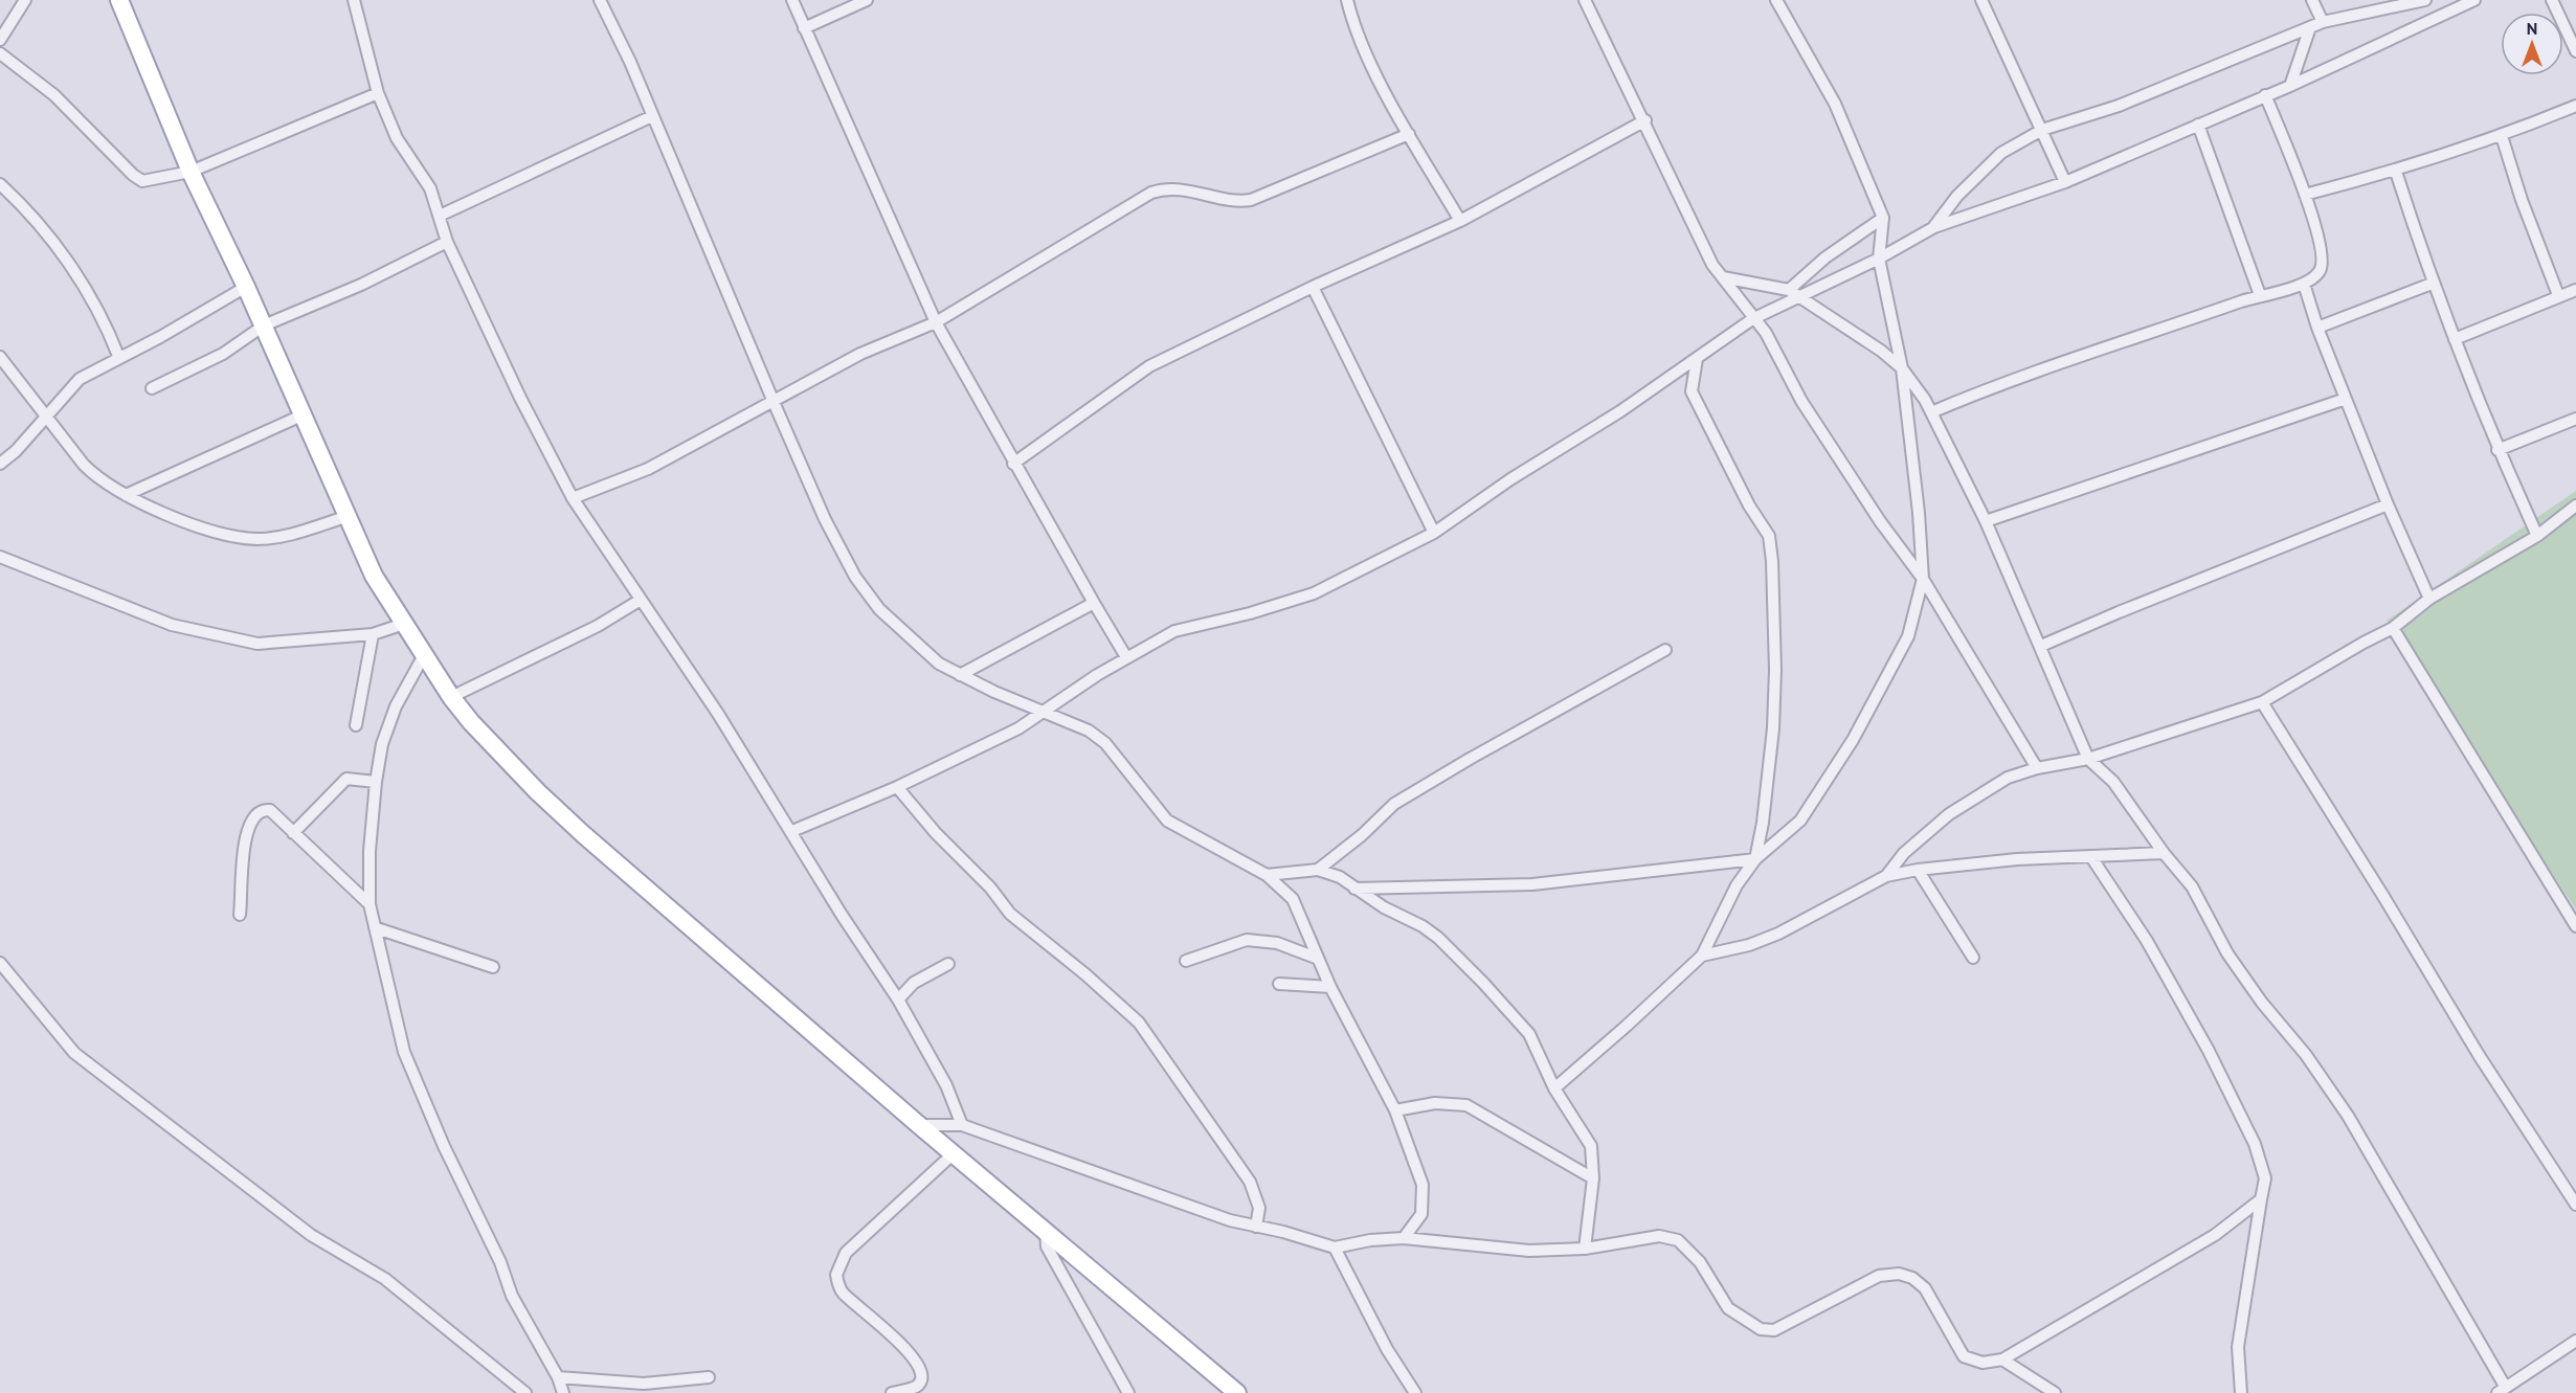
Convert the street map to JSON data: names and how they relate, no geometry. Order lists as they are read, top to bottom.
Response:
{
  "north": "top"
}
